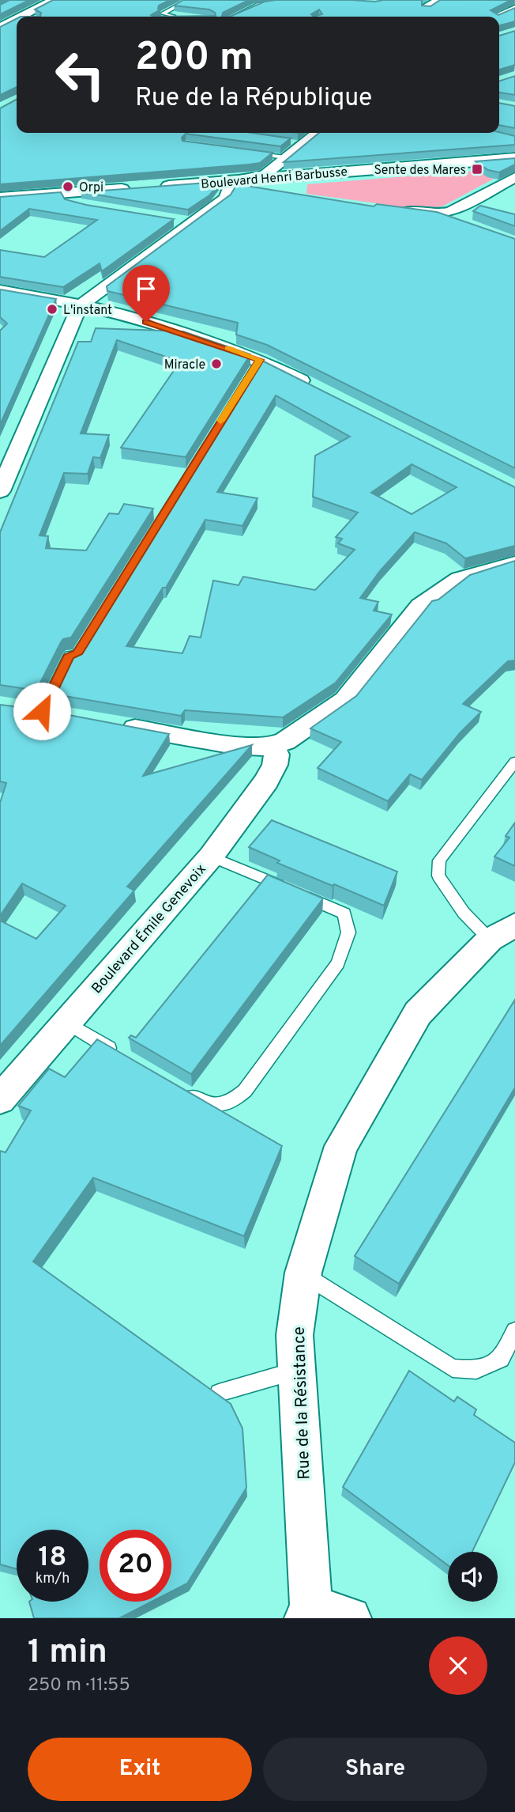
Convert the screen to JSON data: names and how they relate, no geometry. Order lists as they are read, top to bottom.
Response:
{
  "streets": {
    "street": ["Boulevard Henri Barbusse", "Boulevard Émile Genevoix", "Rue de la Résistance"]
  },
  "places": {
    "transit": ["Sente des Mares"],
    "other": ["Orpi", "L'instant", "Miracle"]
  },
  "page": {
    "turn": ["200 m", "Rue de la République"],
    "speed": "18 km/h",
    "limit": "20",
    "heading": ["1 min", "250 m · 11:55"],
    "buttons": ["Exit", "Share"]
  }
}
